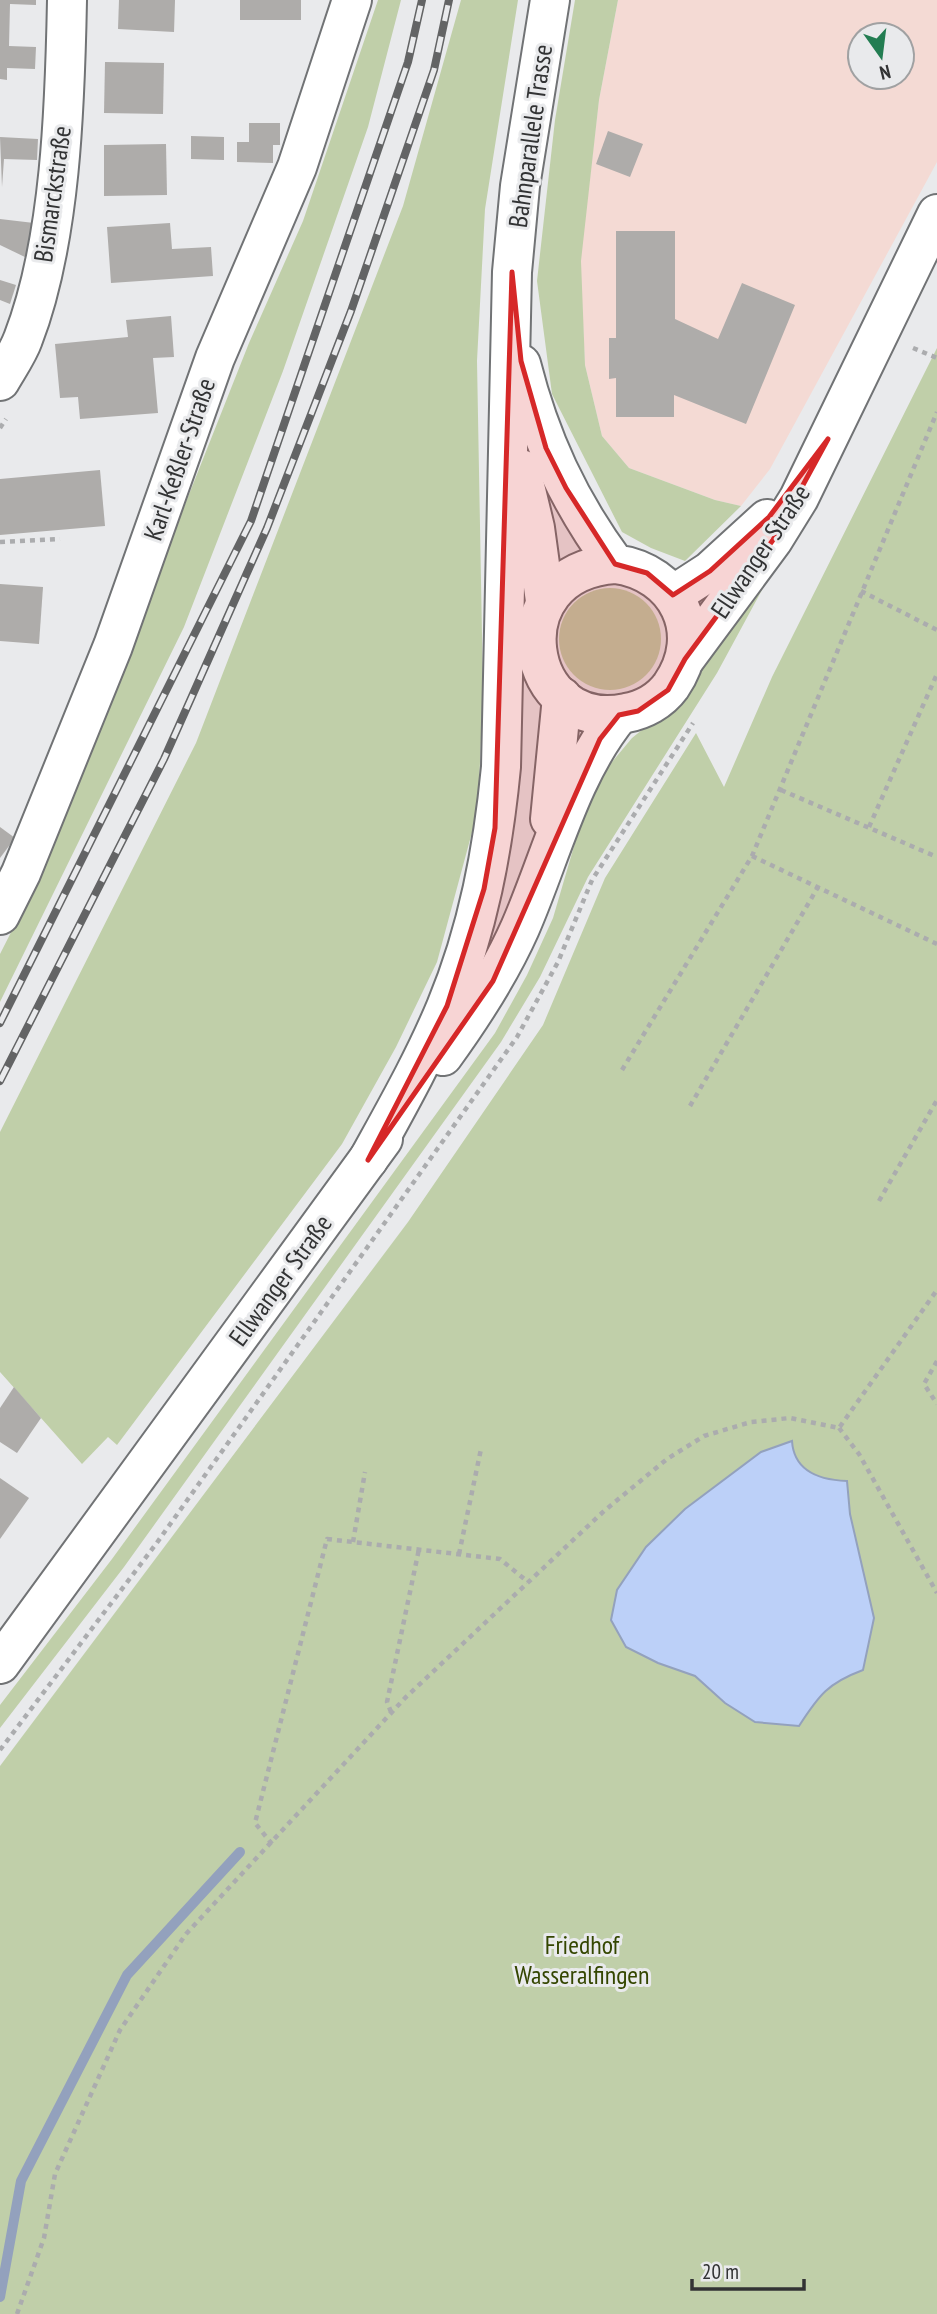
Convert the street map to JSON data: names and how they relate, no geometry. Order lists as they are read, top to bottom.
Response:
{
  "streets": {
    "main road": [
      "Bahnparallele Trasse",
      "Bismarckstraße",
      "Karl-Keßler-Straße",
      "Ellwanger Straße"
    ]
  },
  "parks": ["Friedhof Wasseralfingen"],
  "scale_bar": "20 m",
  "north": "bottom"
}
